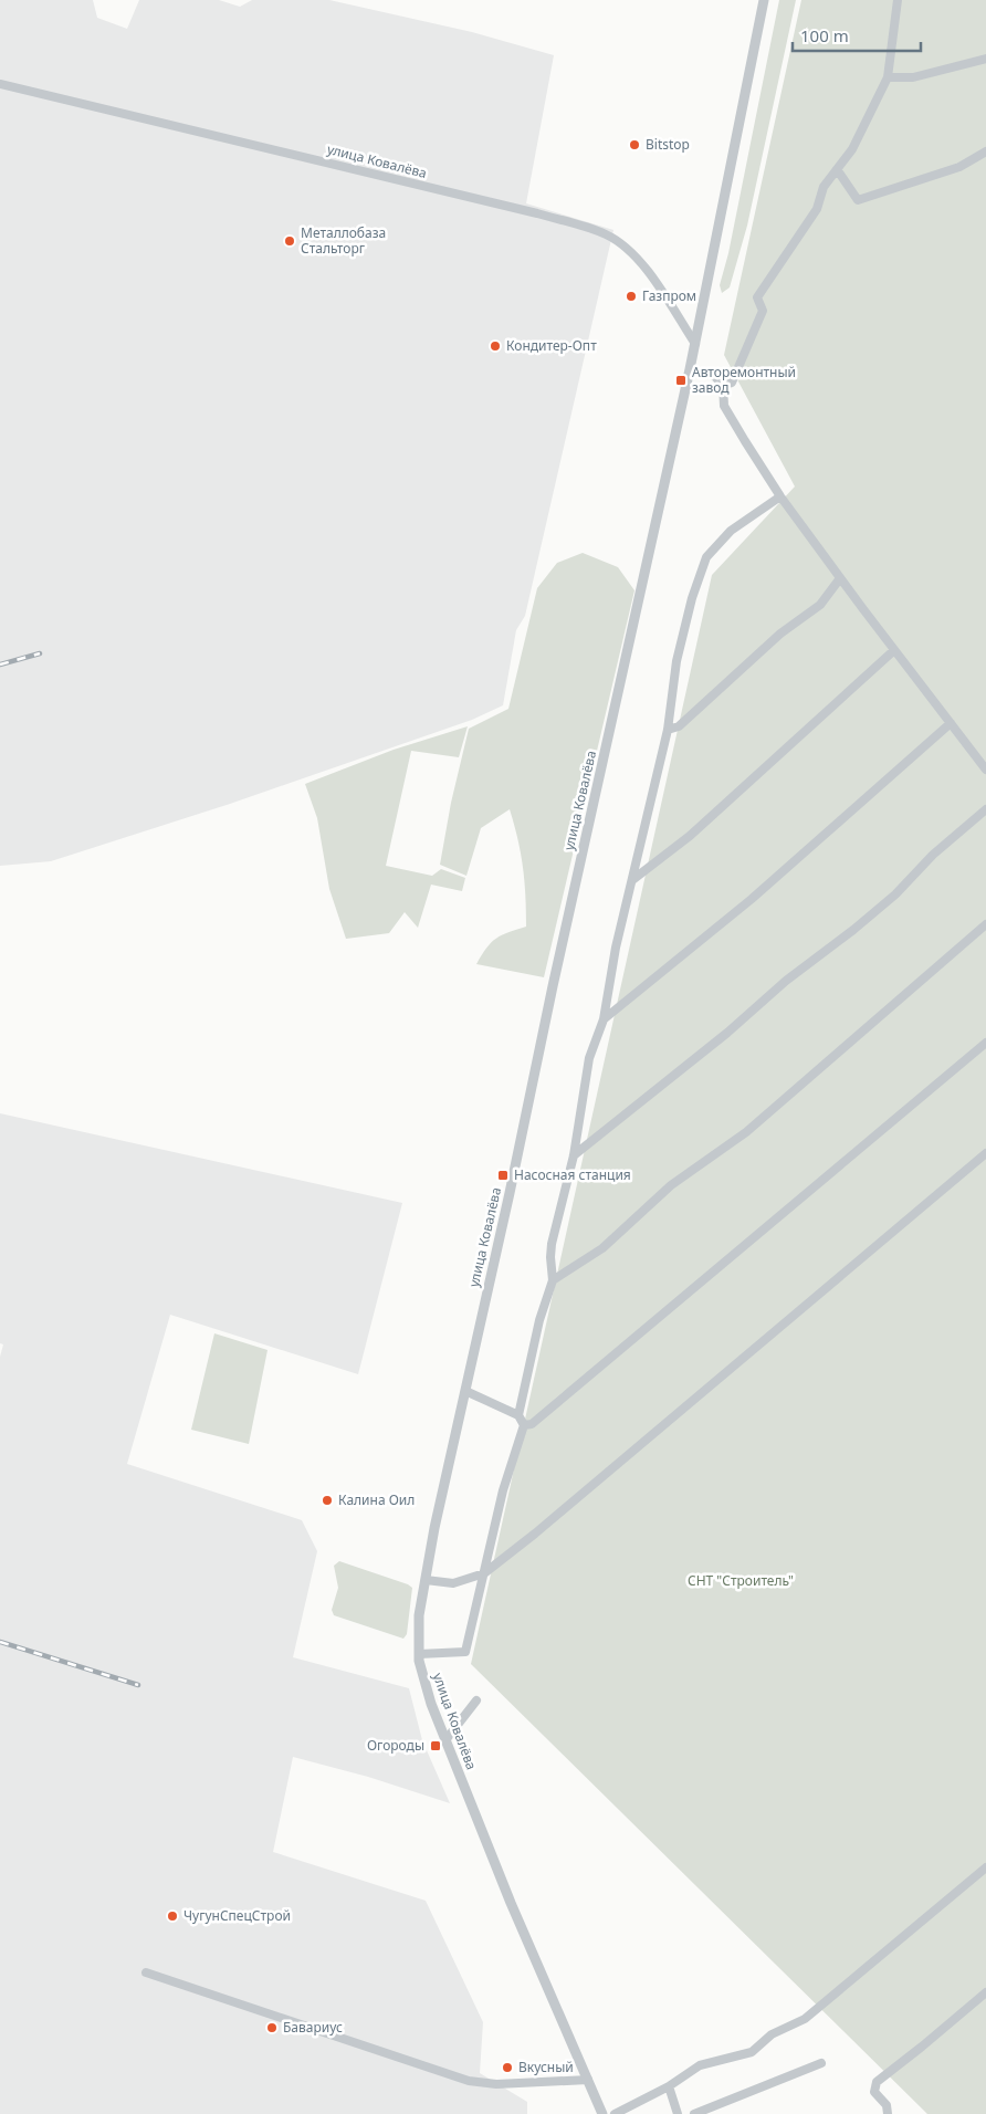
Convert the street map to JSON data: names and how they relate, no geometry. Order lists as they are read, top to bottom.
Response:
{
  "streets": {
    "street": ["улица Ковалёва"]
  },
  "parks": ["СНТ \"Строитель\""],
  "places": {
    "other": [
      "Bitstop",
      "Металлобаза Стальторг",
      "Газпром",
      "Кондитер-Опт",
      "Калина Оил",
      "ЧугунСпецСтрой",
      "Бавариус",
      "Вкусный"
    ],
    "transit": ["Авторемонтный завод", "Насосная станция", "Огороды"]
  },
  "scale_bar": "100 m"
}
